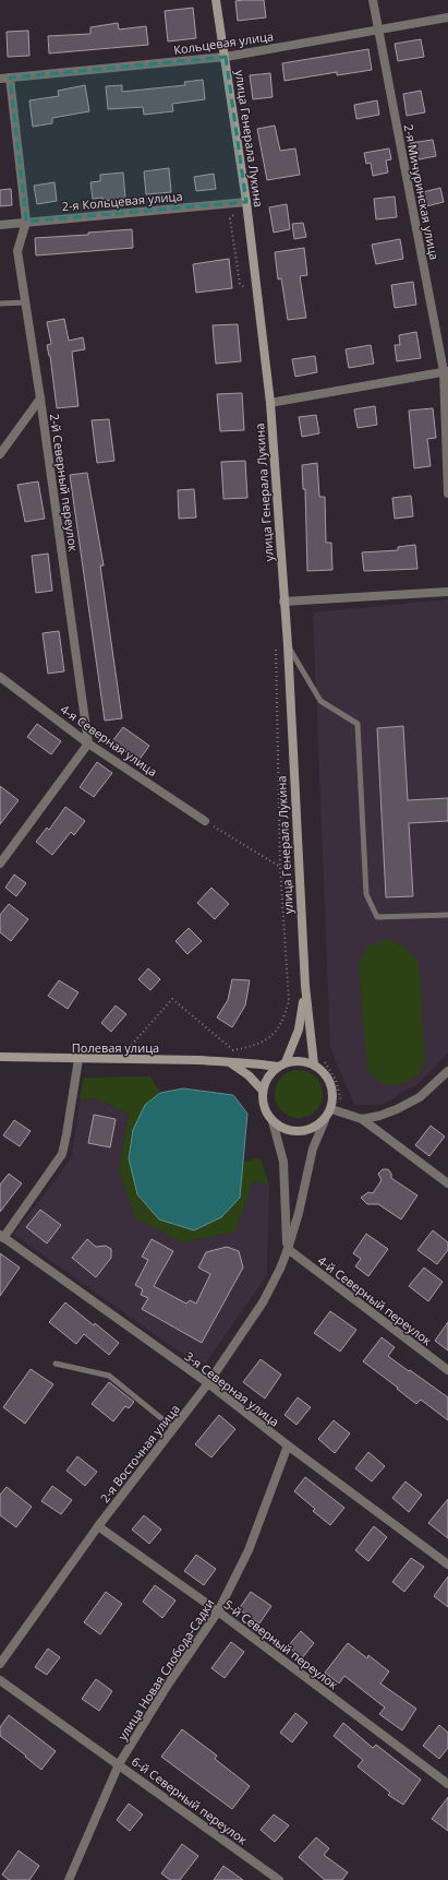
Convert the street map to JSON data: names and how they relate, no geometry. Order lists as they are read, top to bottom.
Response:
{
  "streets": {
    "main road": ["улица Генерала Лукина", "Полевая улица"],
    "street": [
      "Кольцевая улица",
      "2-я Мичуринская улица",
      "2-я Кольцевая улица",
      "2-й Северный переулок",
      "4-я Северная улица",
      "4-й Северный переулок",
      "3-я Северная улица",
      "2-я Восточная улица",
      "5-й Северный переулок",
      "улица Новая Слобода-Садки",
      "6-й Северный переулок"
    ]
  },
  "crossings": [
    ["Кольцевая улица", "улица Генерала Лукина"],
    ["Кольцевая улица", "2-я Мичуринская улица"],
    ["Кольцевая улица", "2-й Северный переулок"],
    ["улица Генерала Лукина", "2-я Кольцевая улица"],
    ["улица Генерала Лукина", "Полевая улица"],
    ["улица Генерала Лукина", "2-я Восточная улица"],
    ["2-я Кольцевая улица", "2-й Северный переулок"],
    ["2-й Северный переулок", "4-я Северная улица"],
    ["Полевая улица", "2-я Восточная улица"],
    ["4-й Северный переулок", "2-я Восточная улица"],
    ["3-я Северная улица", "2-я Восточная улица"],
    ["3-я Северная улица", "улица Новая Слобода-Садки"],
    ["2-я Восточная улица", "5-й Северный переулок"],
    ["5-й Северный переулок", "улица Новая Слобода-Садки"],
    ["улица Новая Слобода-Садки", "6-й Северный переулок"]
  ]
}
